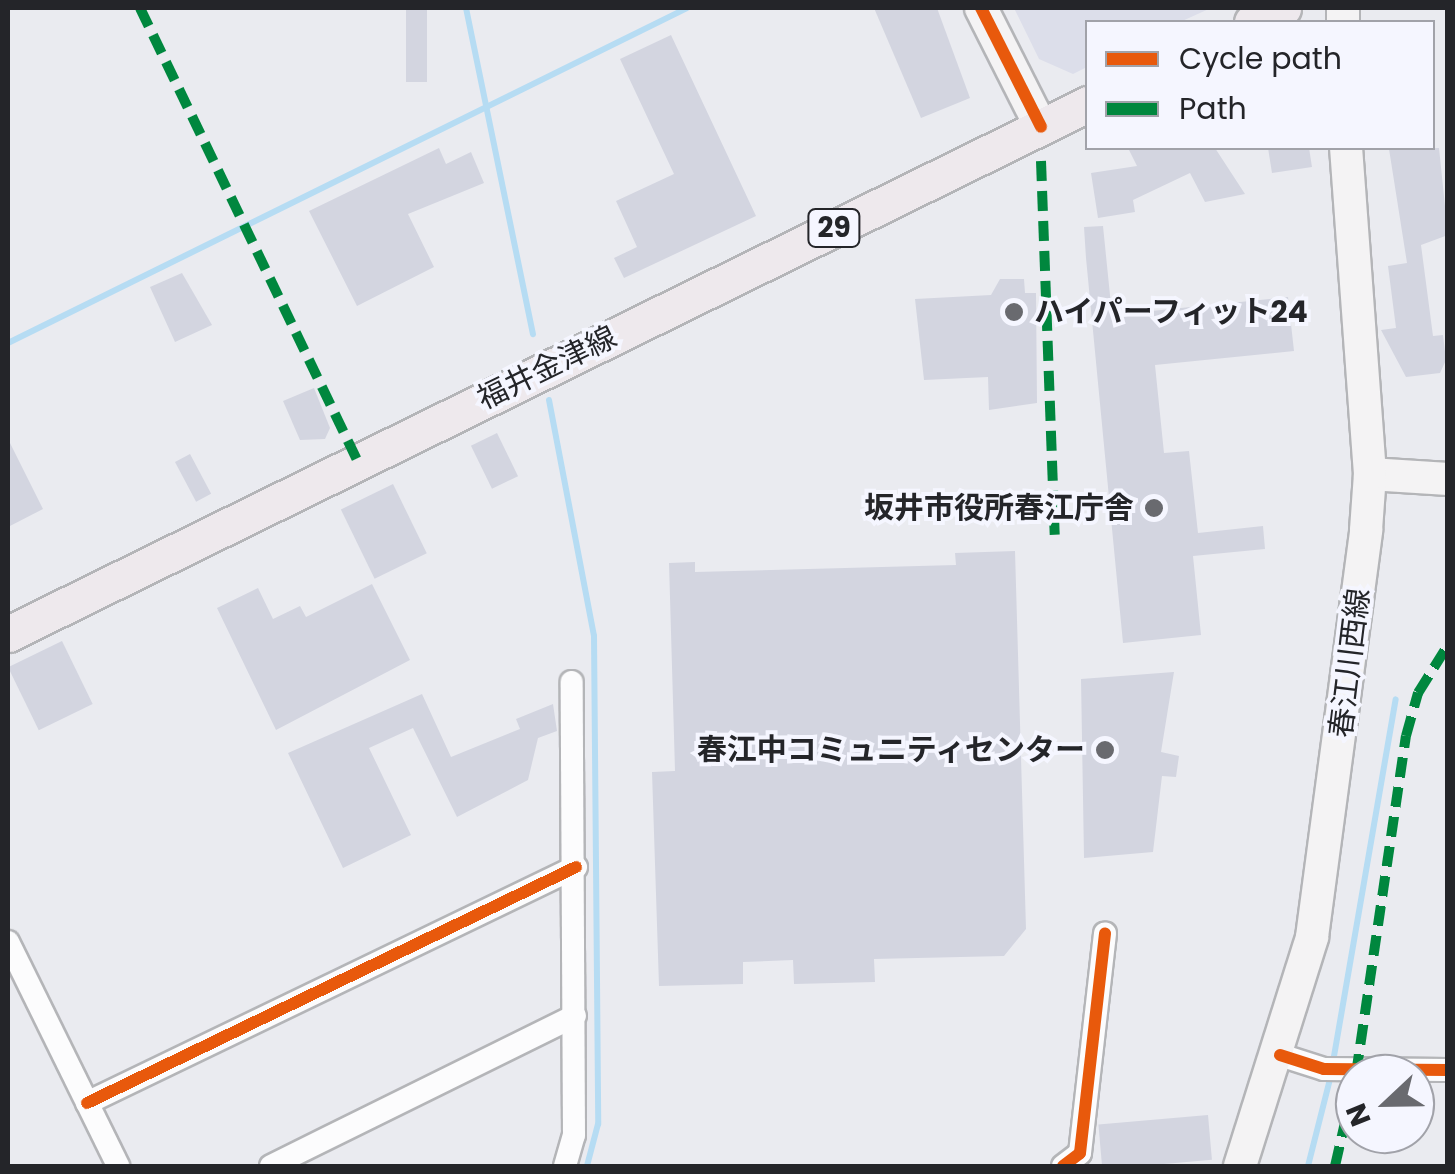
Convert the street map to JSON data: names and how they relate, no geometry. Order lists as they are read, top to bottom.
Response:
{
  "streets": {
    "main road": ["29", "福井金津線", "春江川西線"]
  },
  "places": ["ハイパーフィット24", "坂井市役所春江庁舎", "春江中コミュニティセンター"],
  "legend": ["Cycle path", "Path"],
  "north": "left"
}
